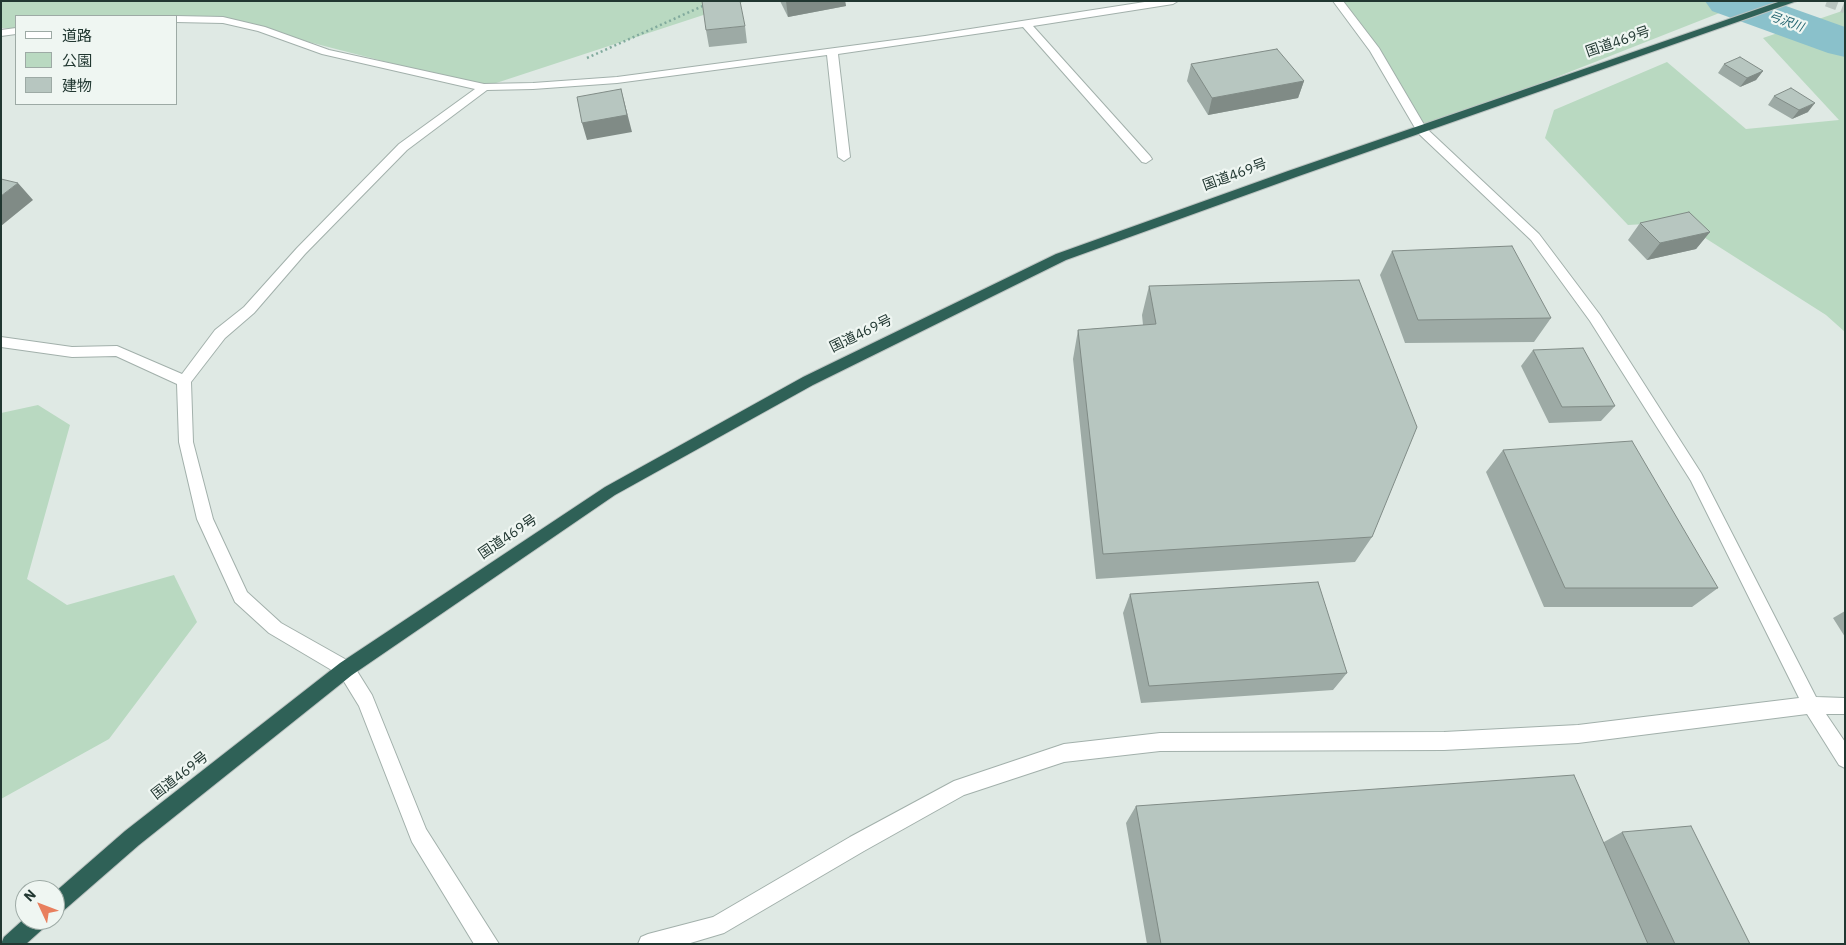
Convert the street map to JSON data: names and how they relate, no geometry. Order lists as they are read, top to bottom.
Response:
{
  "streets": {
    "highway": ["国道469号"]
  },
  "water": ["弓沢川"],
  "legend": ["道路", "公園", "建物"],
  "north": "top left"
}
